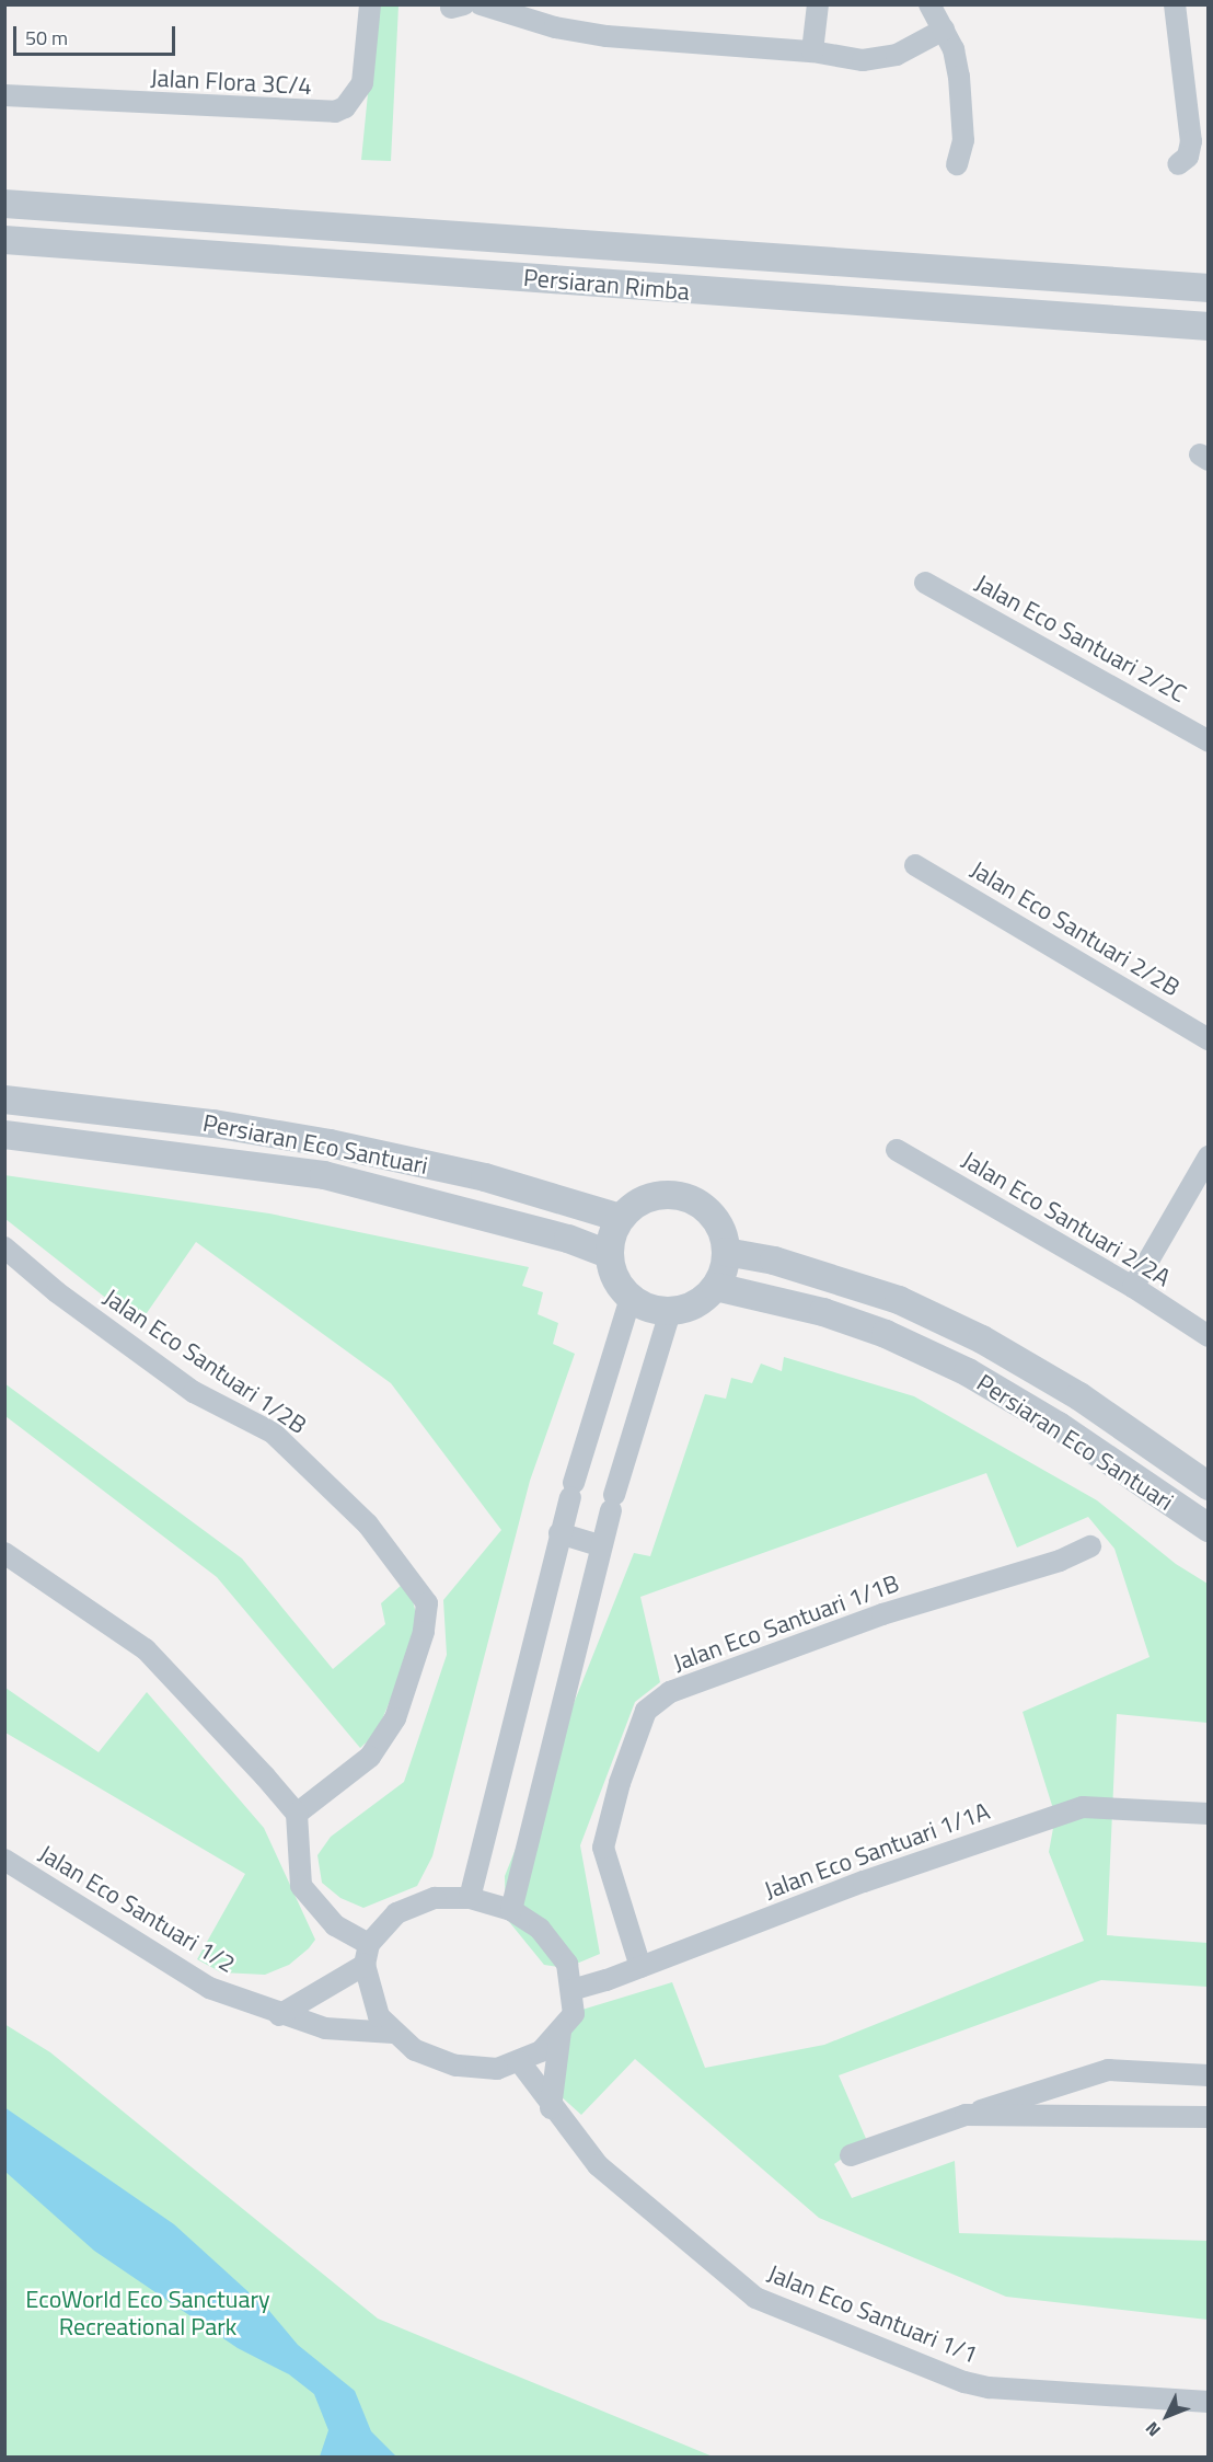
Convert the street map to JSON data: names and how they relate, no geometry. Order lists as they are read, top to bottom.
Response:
{
  "streets": {
    "street": [
      "Jalan Flora 3C/4",
      "Persiaran Rimba",
      "Jalan Eco Santuari 2/2C",
      "Jalan Eco Santuari 2/2B",
      "Persiaran Eco Santuari",
      "Jalan Eco Santuari 2/2A",
      "Jalan Eco Santuari 1/2B",
      "Jalan Eco Santuari 1/1B",
      "Jalan Eco Santuari 1/1A",
      "Jalan Eco Santuari 1/2",
      "Jalan Eco Santuari 1/1"
    ]
  },
  "crossings": [
    ["Jalan Eco Santuari 1/1B", "Jalan Eco Santuari 1/1A"],
    ["Jalan Eco Santuari 1/1A", "Jalan Eco Santuari 1/2"],
    ["Jalan Eco Santuari 1/1A", "Jalan Eco Santuari 1/1"],
    ["Jalan Eco Santuari 1/2", "Jalan Eco Santuari 1/1"]
  ],
  "parks": ["EcoWorld Eco Sanctuary Recreational Park"],
  "scale_bar": "50 m",
  "north": "bottom left"
}
